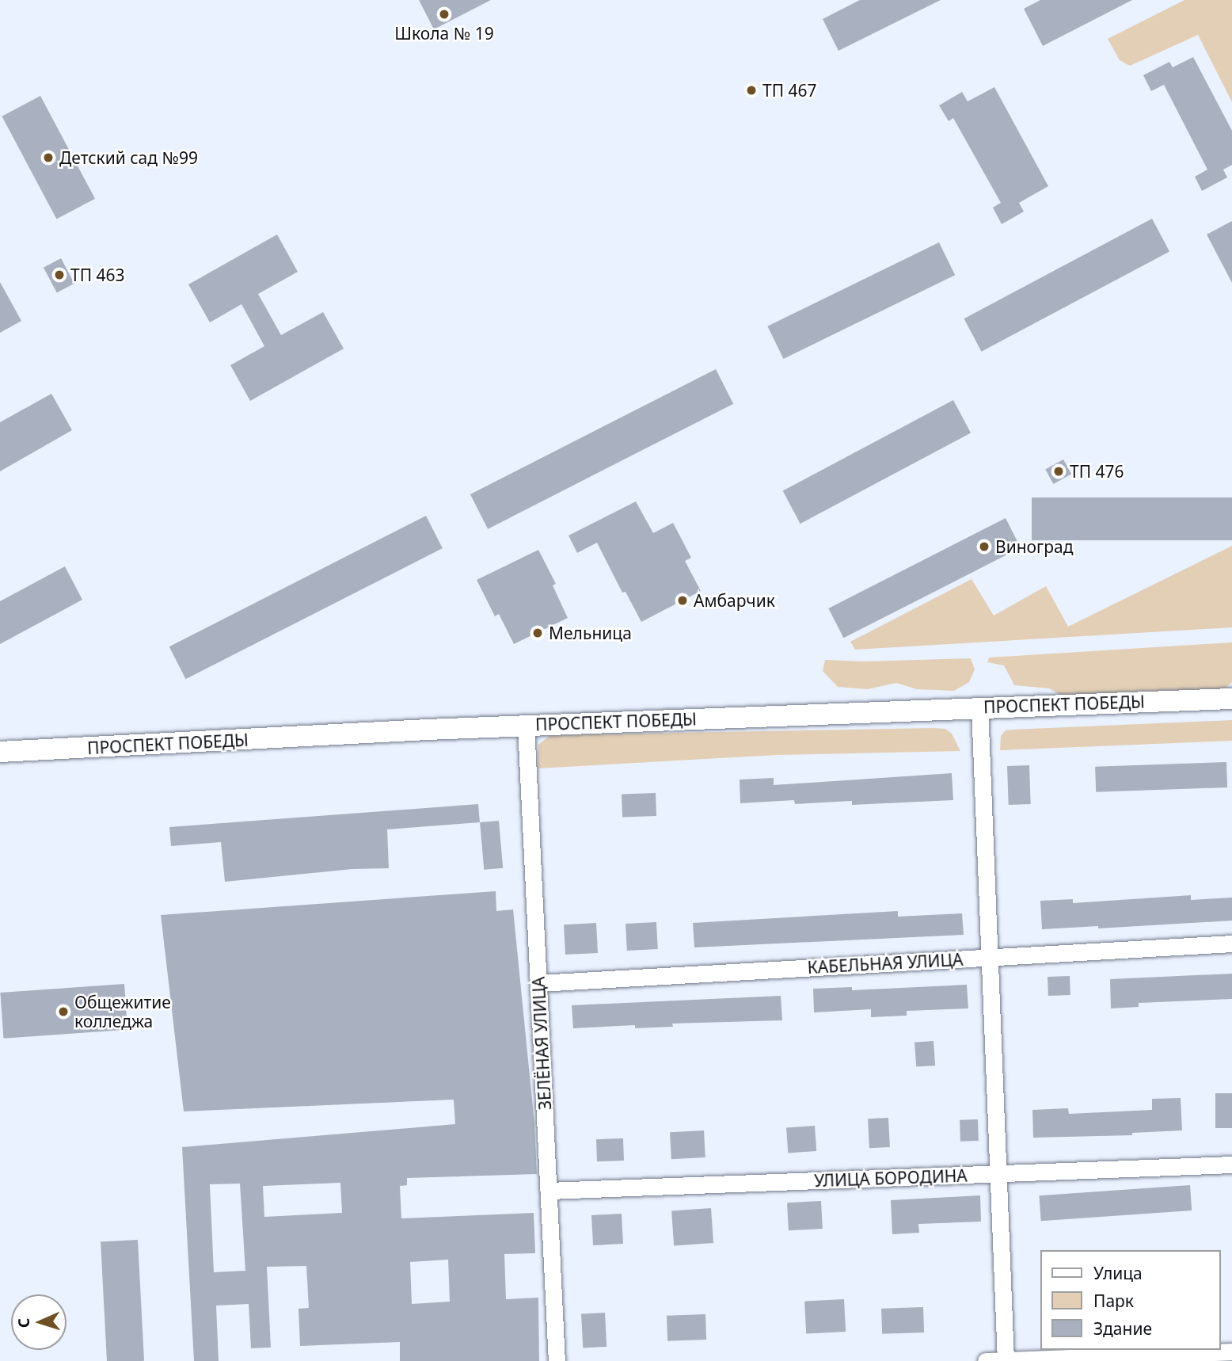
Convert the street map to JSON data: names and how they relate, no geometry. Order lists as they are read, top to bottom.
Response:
{
  "streets": {
    "street": [
      "ПРОСПЕКТ ПОБЕДЫ",
      "КАБЕЛЬНАЯ УЛИЦА",
      "ЗЕЛЁНАЯ УЛИЦА",
      "УЛИЦА БОРОДИНА"
    ]
  },
  "crossings": [
    ["ПРОСПЕКТ ПОБЕДЫ", "ЗЕЛЁНАЯ УЛИЦА"],
    ["КАБЕЛЬНАЯ УЛИЦА", "ЗЕЛЁНАЯ УЛИЦА"],
    ["ЗЕЛЁНАЯ УЛИЦА", "УЛИЦА БОРОДИНА"]
  ],
  "places": [
    "Школа № 19",
    "ТП 467",
    "Детский сад №99",
    "ТП 463",
    "ТП 476",
    "Виноград",
    "Амбарчик",
    "Мельница",
    "Общежитие колледжа"
  ],
  "legend": ["Улица", "Парк", "Здание"],
  "north": "left"
}
